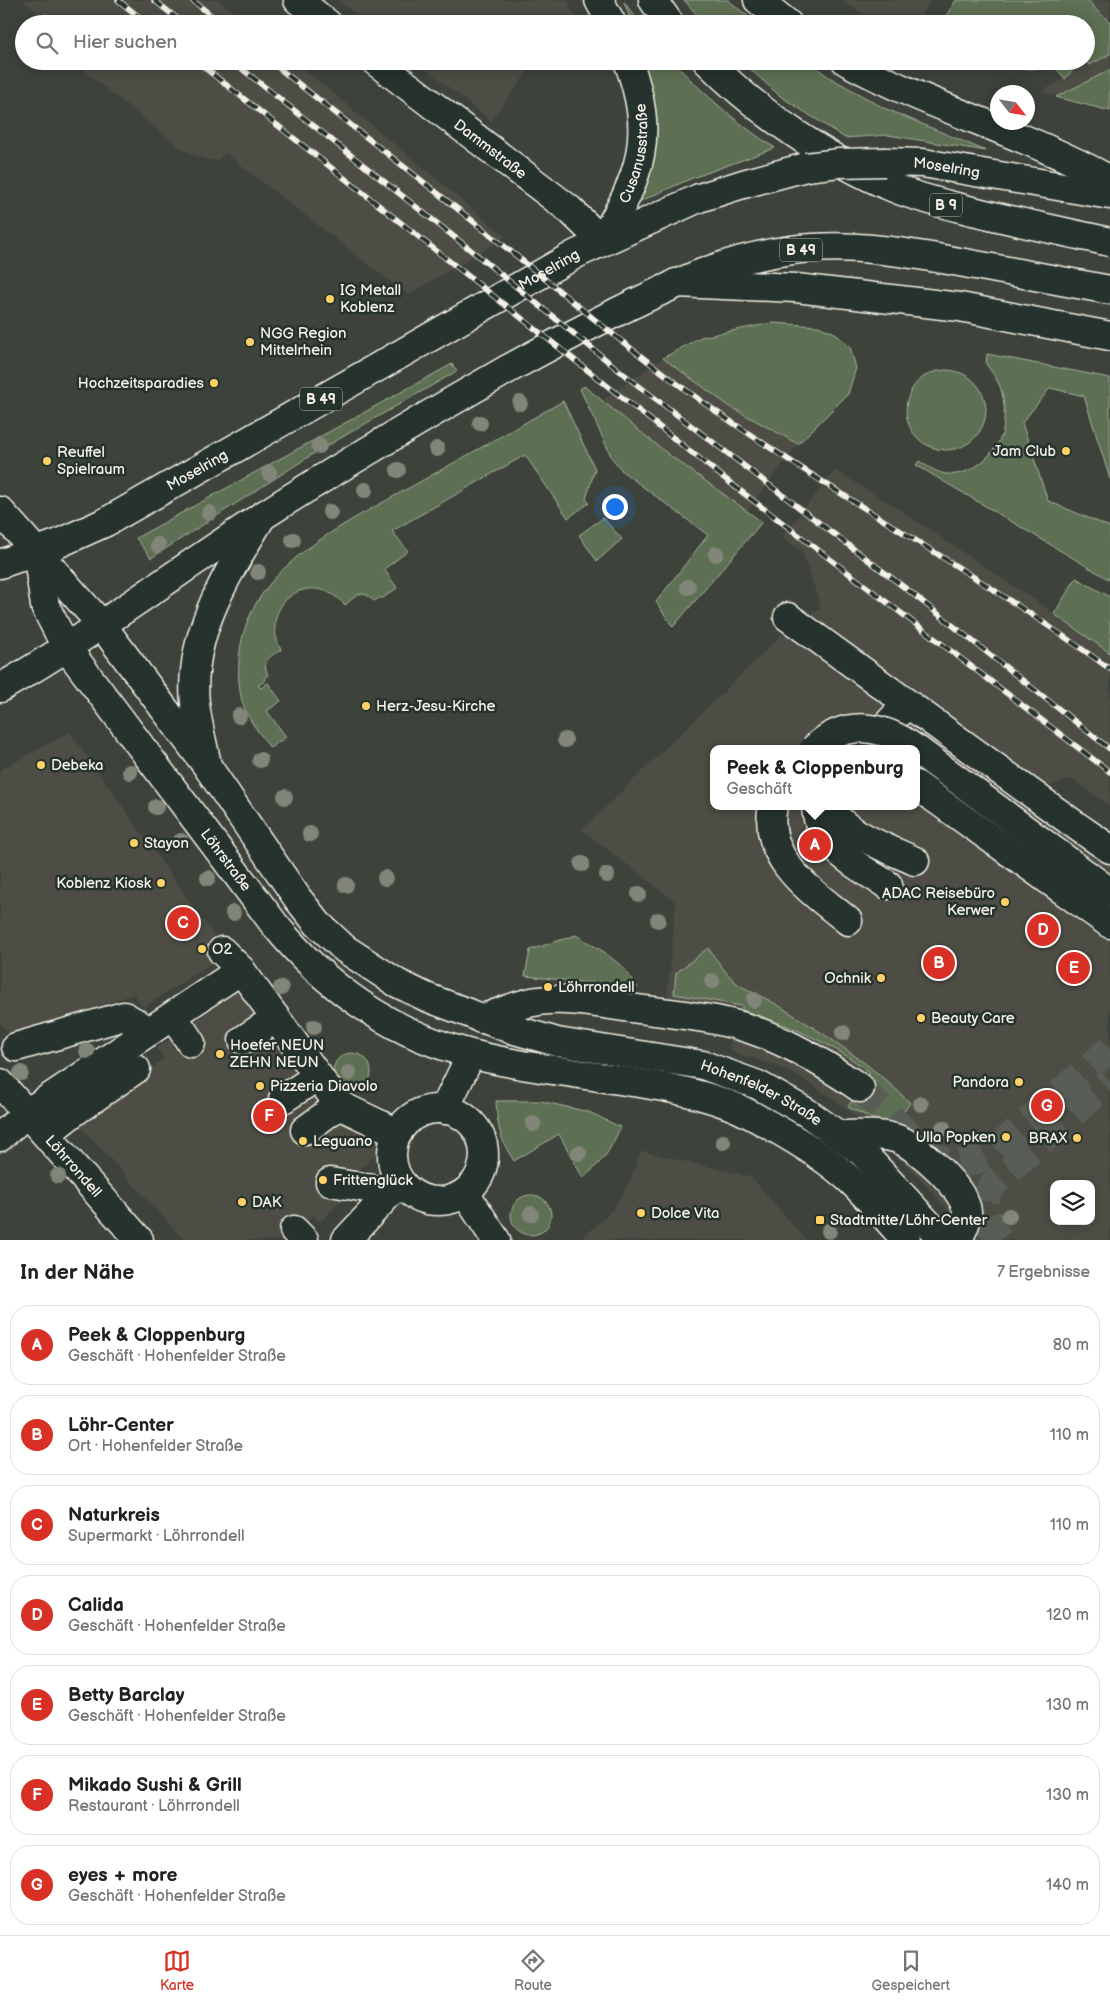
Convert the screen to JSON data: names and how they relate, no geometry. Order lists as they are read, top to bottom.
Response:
{
  "streets": {
    "main road": [
      "Dammstraße",
      "Cusanusstraße",
      "Moselring",
      "B 9",
      "B 49",
      "Löhrstraße",
      "Hohenfelder Straße",
      "Löhrrondell"
    ]
  },
  "crossings": [
    ["Dammstraße", "Cusanusstraße"],
    ["Dammstraße", "Moselring"],
    ["Cusanusstraße", "Moselring"],
    ["Moselring", "B 49"],
    ["Moselring", "Löhrstraße"],
    ["B 49", "Löhrstraße"],
    ["Löhrstraße", "Hohenfelder Straße"]
  ],
  "places": {
    "other": [
      "IG Metall Koblenz",
      "NGG Region Mittelrhein",
      "Hochzeitsparadies",
      "Jam Club",
      "Reuffel Spielraum",
      "Herz-Jesu-Kirche",
      "Debeka",
      "Stayon",
      "Koblenz Kiosk",
      "ADAC Reisebüro Kerwer",
      "O2",
      "Ochnik",
      "Löhrrondell",
      "Beauty Care",
      "Hoefer NEUN ZEHN NEUN",
      "Pandora",
      "Pizzeria Diavolo",
      "Ulla Popken",
      "BRAX",
      "Leguano",
      "Frittenglück",
      "DAK",
      "Dolce Vita"
    ],
    "transit": ["Stadtmitte/Löhr-Center"]
  },
  "north": "bottom right",
  "page": {
    "search": "Hier suchen",
    "popup": ["Peek & Cloppenburg", "Geschäft"],
    "pins": [
      "A",
      "C",
      "D",
      "B",
      "E",
      "G",
      "F"
    ],
    "heading": ["In der Nähe", "7 Ergebnisse"],
    "list": [
      {
        "mark": "A",
        "name": "Peek & Cloppenburg",
        "note": "Geschäft · Hohenfelder Straße",
        "value": "80 m"
      },
      {
        "mark": "B",
        "name": "Löhr-Center",
        "note": "Ort · Hohenfelder Straße",
        "value": "110 m"
      },
      {
        "mark": "C",
        "name": "Naturkreis",
        "note": "Supermarkt · Löhrrondell",
        "value": "110 m"
      },
      {
        "mark": "D",
        "name": "Calida",
        "note": "Geschäft · Hohenfelder Straße",
        "value": "120 m"
      },
      {
        "mark": "E",
        "name": "Betty Barclay",
        "note": "Geschäft · Hohenfelder Straße",
        "value": "130 m"
      },
      {
        "mark": "F",
        "name": "Mikado Sushi & Grill",
        "note": "Restaurant · Löhrrondell",
        "value": "130 m"
      },
      {
        "mark": "G",
        "name": "eyes + more",
        "note": "Geschäft · Hohenfelder Straße",
        "value": "140 m"
      }
    ],
    "nav": ["Karte", "Route", "Gespeichert"]
  }
}
